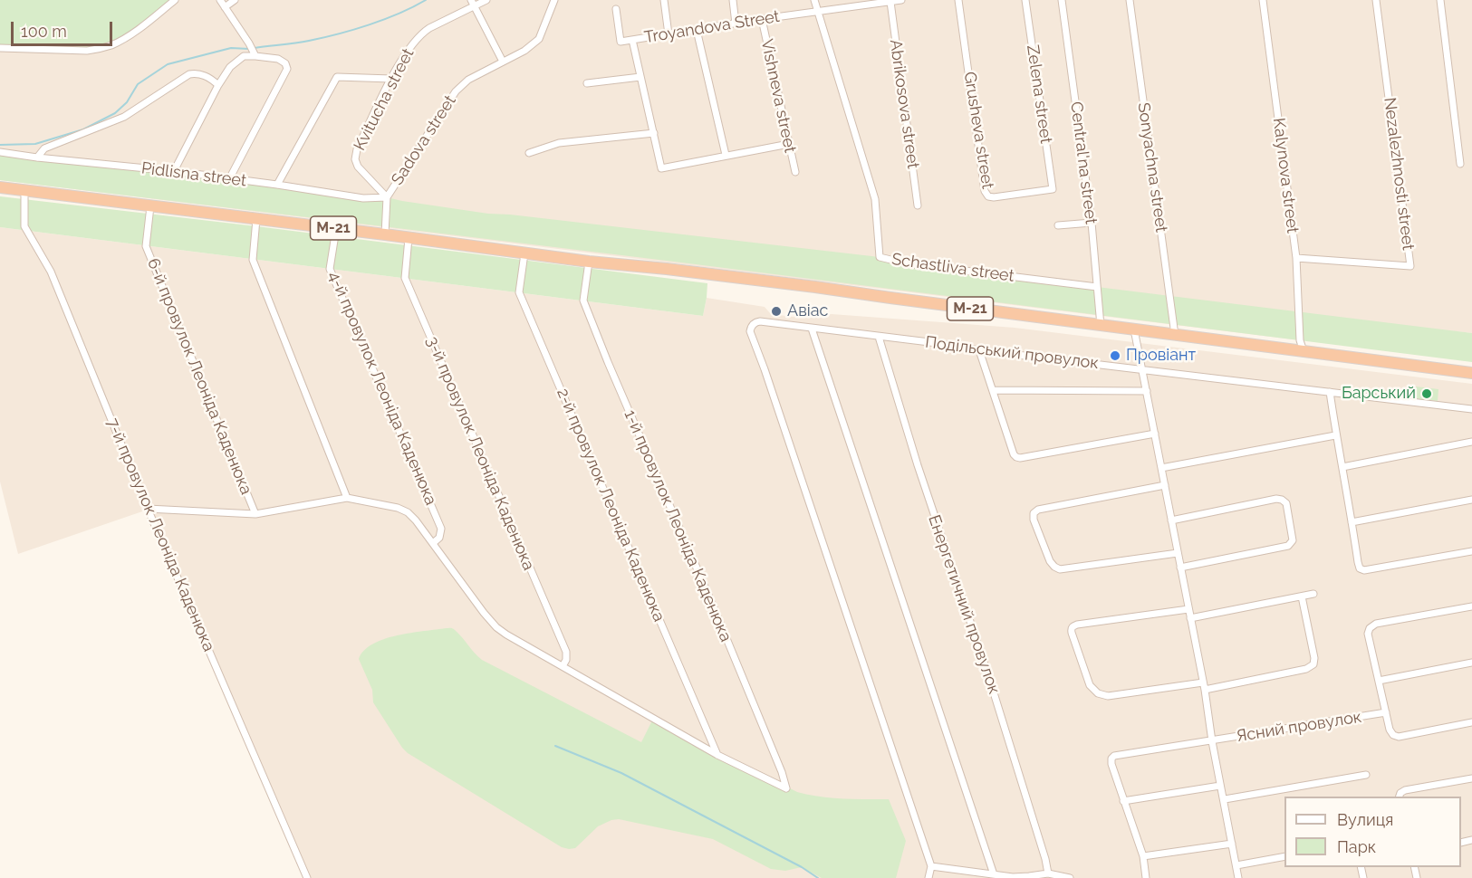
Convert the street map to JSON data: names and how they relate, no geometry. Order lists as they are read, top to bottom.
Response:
{
  "streets": {
    "highway": ["М-21"],
    "street": [
      "Troyandova Street",
      "Zelena street",
      "Vishneva street",
      "Kvitucha street",
      "Abrikosova street",
      "Grusheva street",
      "Sadova street",
      "Central'na street",
      "Sonyachna street",
      "Nezalezhnosti street",
      "Pidlisna street",
      "Kalynova street",
      "Schastliva street",
      "Подільський провулок",
      "6-й провулок Леоніда Каденюка",
      "4-й провулок Леоніда Каденюка",
      "3-й провулок Леоніда Каденюка",
      "2-й провулок Леоніда Каденюка",
      "1-й провулок Леоніда Каденюка",
      "7-й провулок Леоніда Каденюка",
      "Енергетичний провулок",
      "Ясний провулок"
    ]
  },
  "crossings": [
    ["Troyandova Street", "Vishneva street"],
    ["Troyandova Street", "Abrikosova street"],
    ["Troyandova Street", "Schastliva street"],
    ["Zelena street", "Grusheva street"],
    ["Kvitucha street", "Sadova street"],
    ["Kvitucha street", "Pidlisna street"],
    ["Sadova street", "Pidlisna street"],
    ["Central'na street", "М-21"],
    ["Central'na street", "Schastliva street"],
    ["Sonyachna street", "М-21"],
    ["Nezalezhnosti street", "Kalynova street"],
    ["Kalynova street", "М-21"],
    ["М-21", "6-й провулок Леоніда Каденюка"],
    ["М-21", "4-й провулок Леоніда Каденюка"],
    ["М-21", "3-й провулок Леоніда Каденюка"],
    ["М-21", "2-й провулок Леоніда Каденюка"],
    ["М-21", "1-й провулок Леоніда Каденюка"],
    ["М-21", "7-й провулок Леоніда Каденюка"],
    ["Подільський провулок", "Енергетичний провулок"],
    ["2-й провулок Леоніда Каденюка", "1-й провулок Леоніда Каденюка"]
  ],
  "places": ["Авіас", "Провіант", "Барський"],
  "legend": ["Вулиця", "Парк"],
  "scale_bar": "100 m"
}
